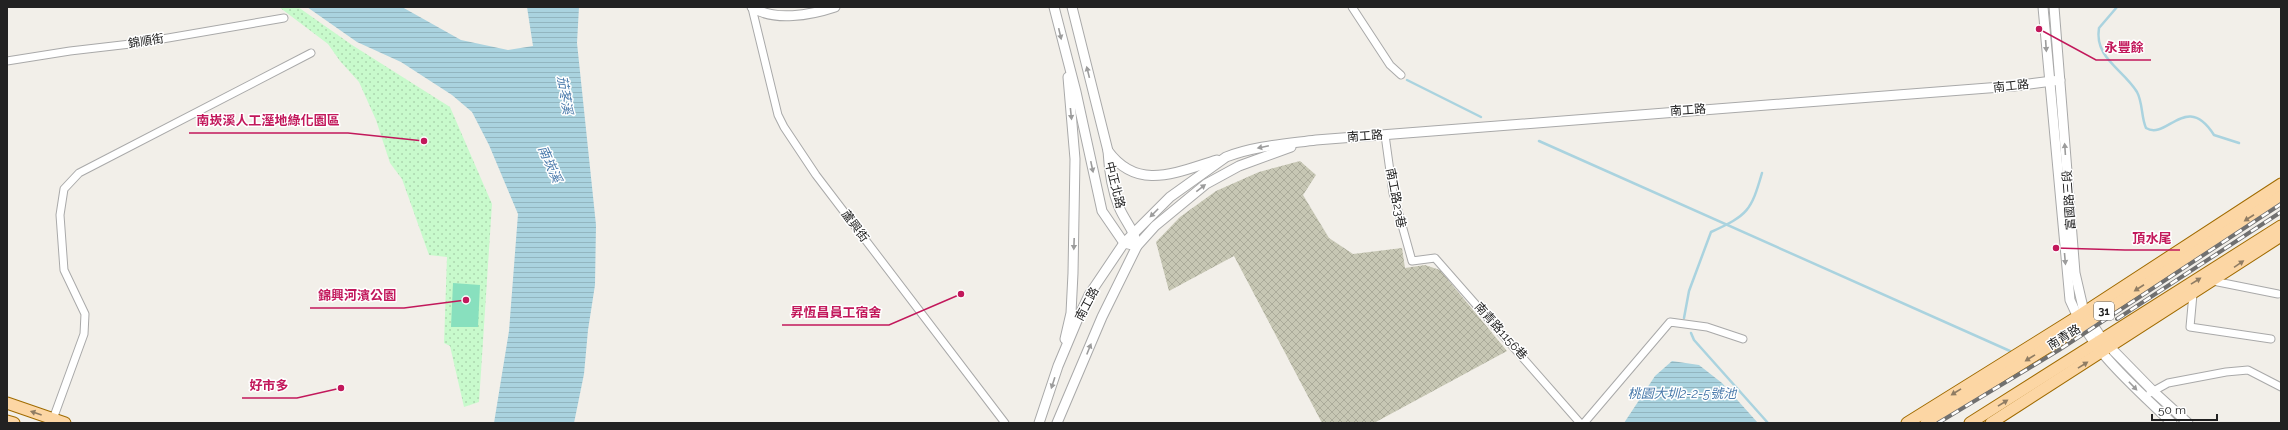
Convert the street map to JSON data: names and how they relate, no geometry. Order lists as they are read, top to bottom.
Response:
{
  "streets": {
    "main road": ["31", "南青路"],
    "street": [
      "錦順街",
      "南工路",
      "中正北路",
      "南工路23巷",
      "富國路三段",
      "蘆興街",
      "南青路1156巷"
    ]
  },
  "crossings": [
    ["南工路", "中正北路"],
    ["南工路", "南工路23巷"],
    ["南工路", "富國路三段"],
    ["南工路23巷", "南青路1156巷"],
    ["富國路三段", "31"],
    ["富國路三段", "南青路"],
    ["31", "南青路"]
  ],
  "water": ["茄苳溪", "南崁溪", "桃園大圳2-2-5號池"],
  "places": [
    "永豐餘",
    "南崁溪人工溼地綠化園區",
    "頂水尾",
    "昇恆昌員工宿舍",
    "錦興河濱公園",
    "好市多"
  ],
  "scale_bar": "50 m"
}
